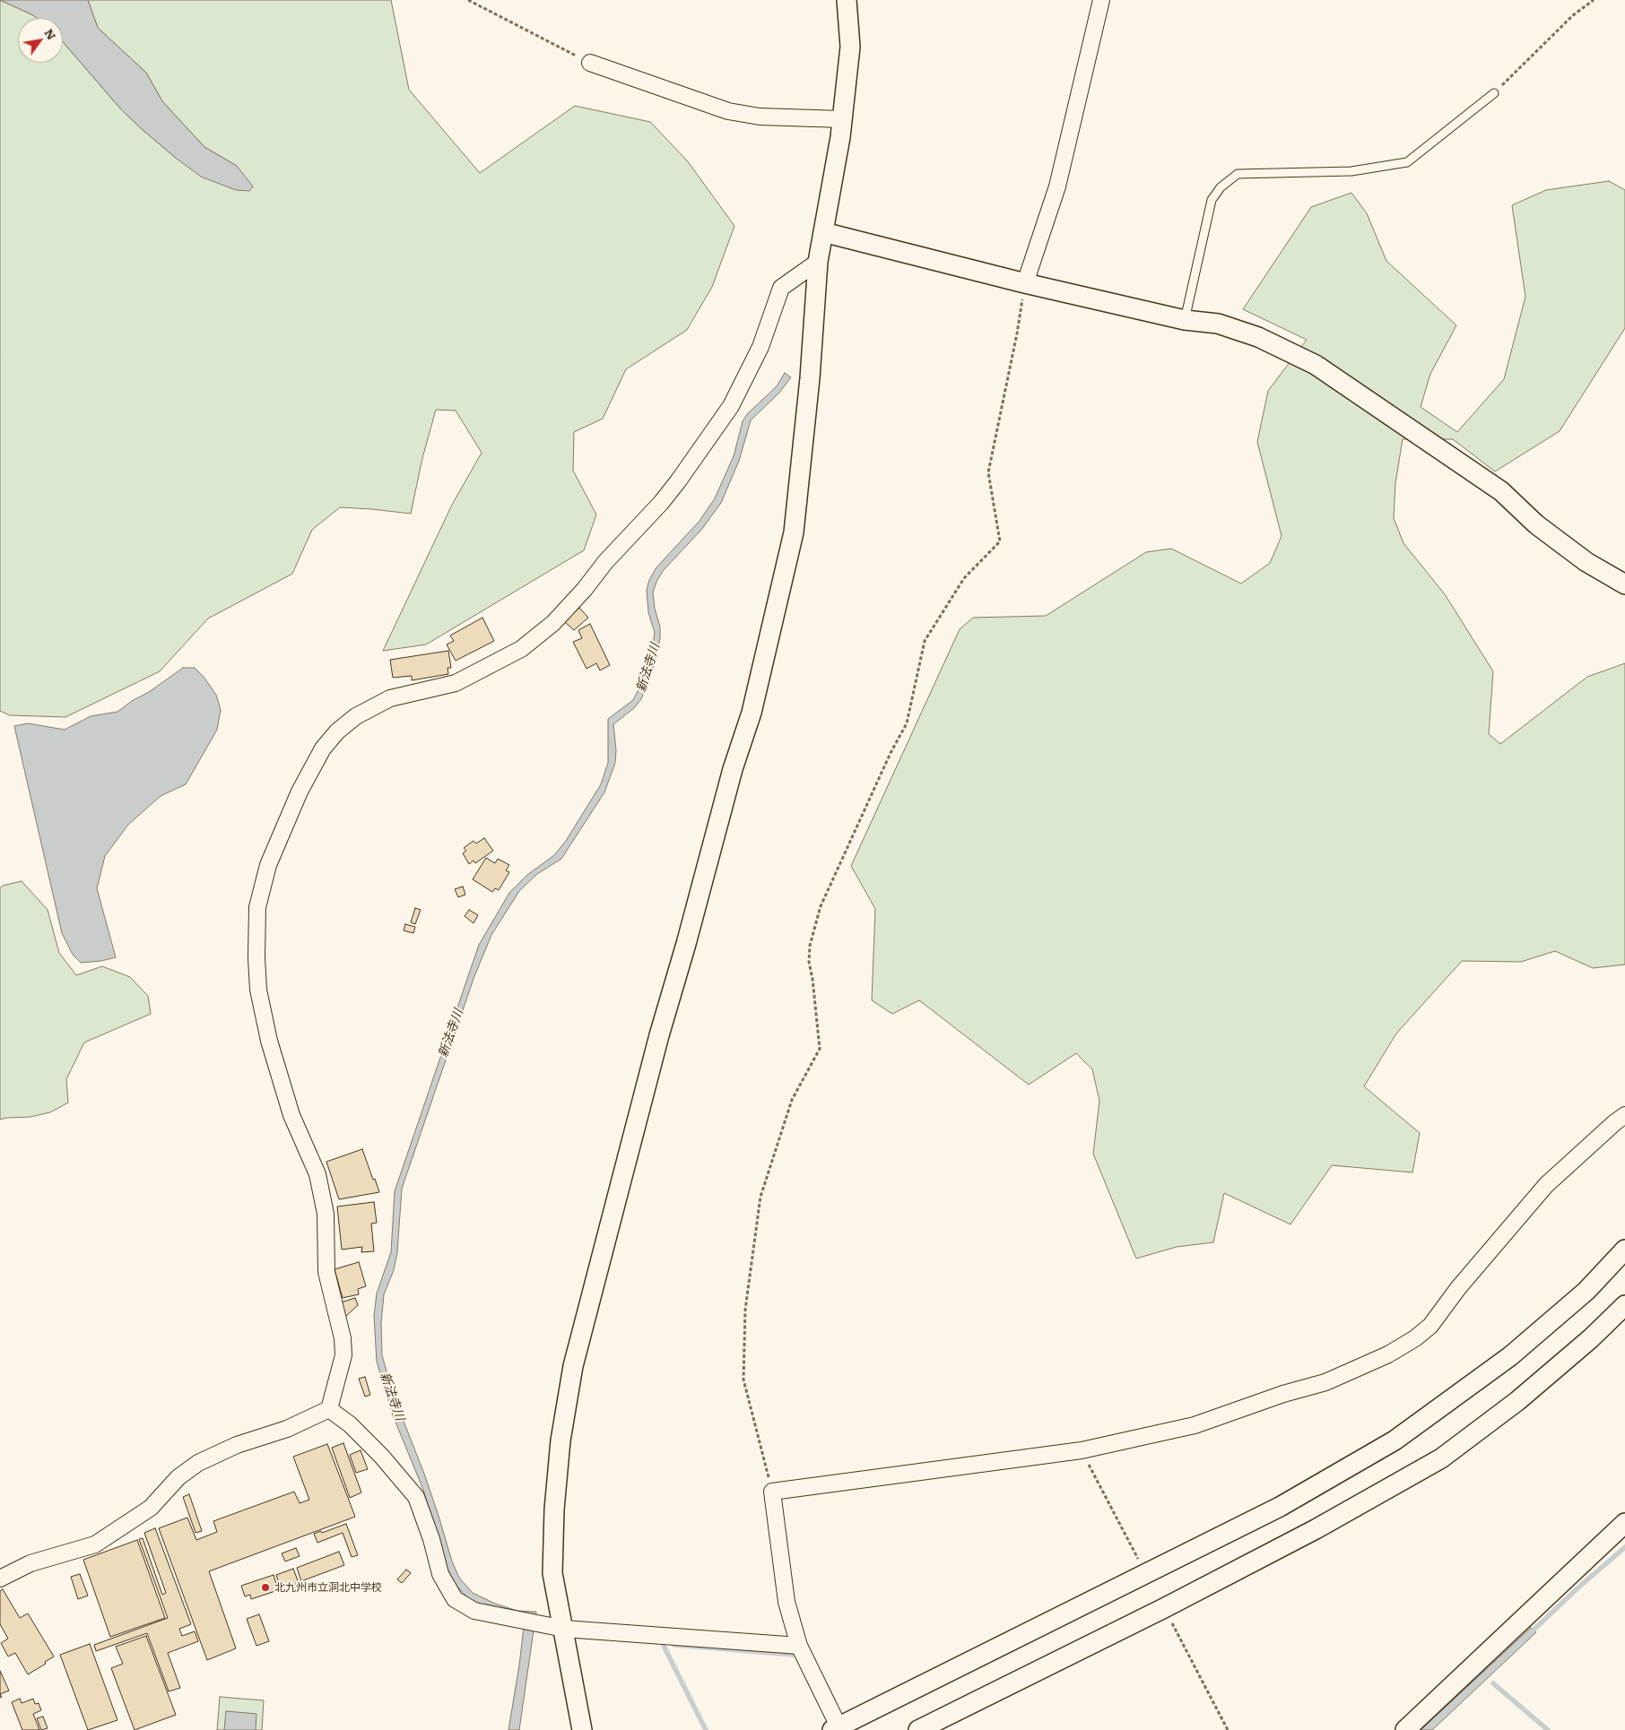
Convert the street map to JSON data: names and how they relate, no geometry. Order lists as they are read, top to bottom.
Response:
{
  "water": ["新法寺川"],
  "places": ["北九州市立洞北中学校"],
  "north": "top right"
}
